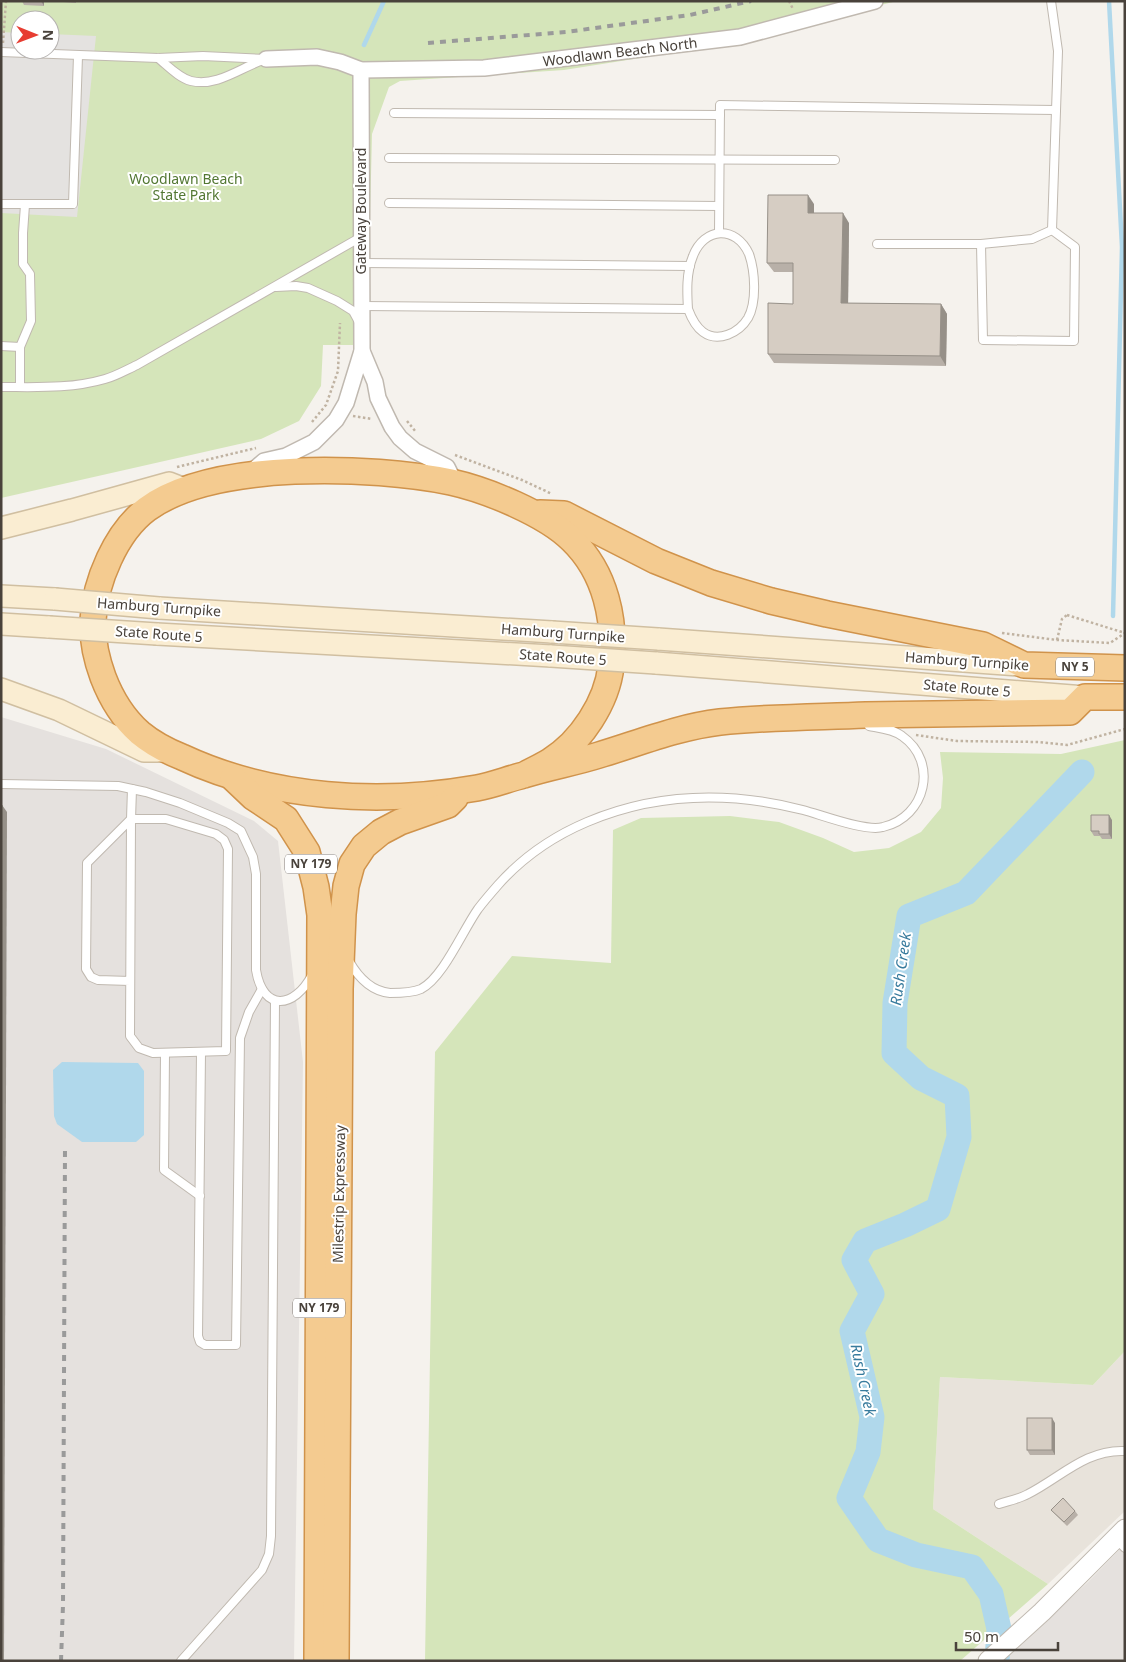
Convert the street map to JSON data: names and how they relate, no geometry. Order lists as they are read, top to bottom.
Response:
{
  "streets": {
    "highway": [
      "Hamburg Turnpike",
      "State Route 5",
      "NY 5",
      "NY 179",
      "Milestrip Expressway"
    ],
    "street": ["Woodlawn Beach North", "Gateway Boulevard"]
  },
  "crossings": [
    ["Woodlawn Beach North", "Gateway Boulevard"]
  ],
  "water": ["Rush Creek"],
  "parks": ["Woodlawn Beach State Park"],
  "scale_bar": "50 m",
  "north": "right"
}
